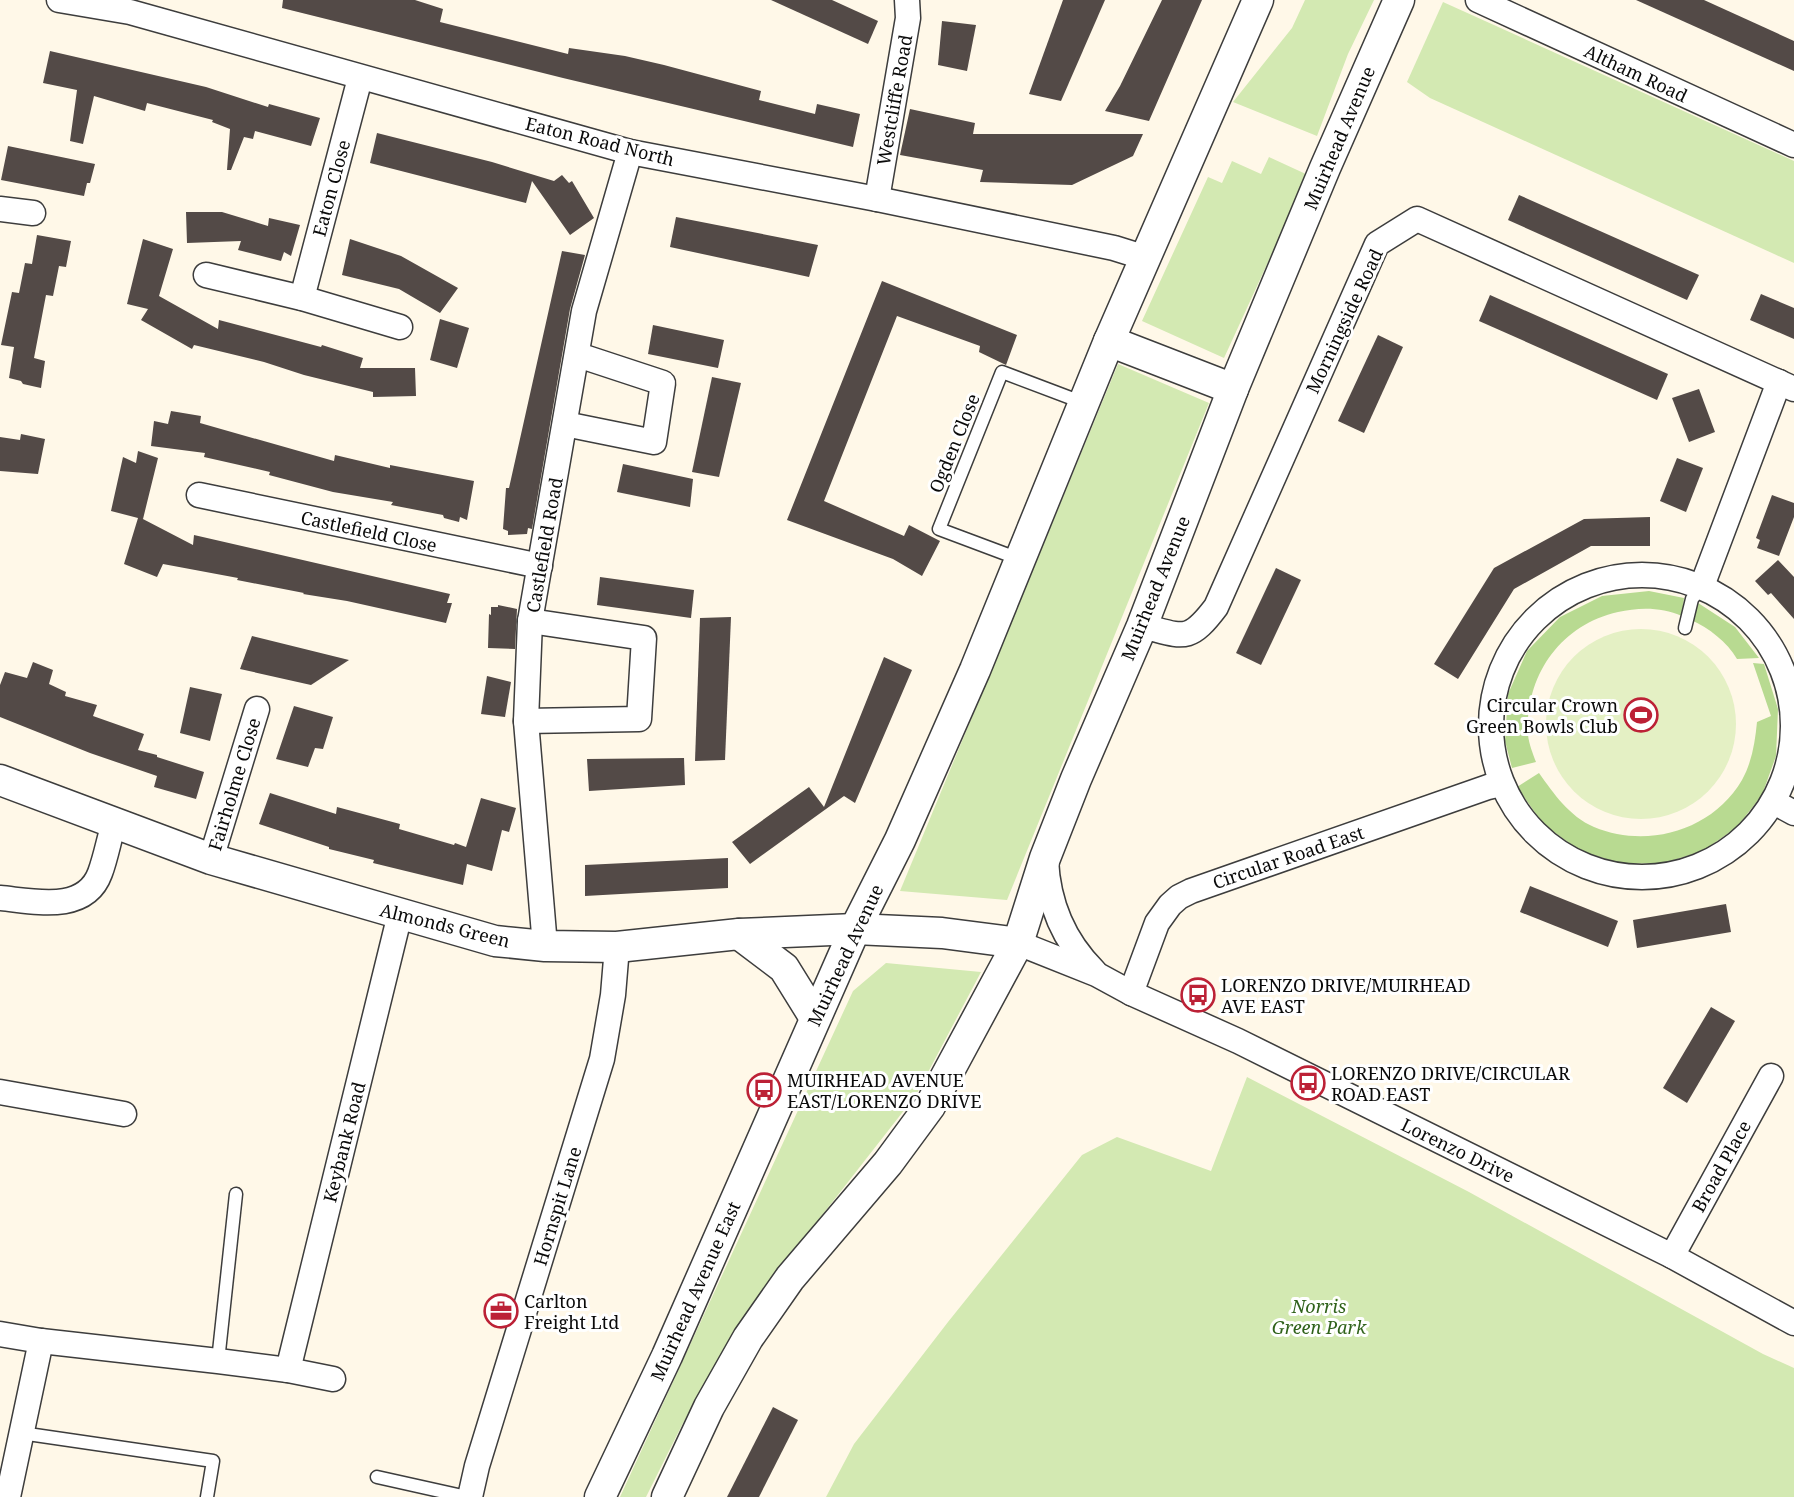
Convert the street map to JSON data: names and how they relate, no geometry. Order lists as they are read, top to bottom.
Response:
{
  "streets": {
    "street": [
      "Altham Road",
      "Westcliffe Road",
      "Muirhead Avenue",
      "Eaton Road North",
      "Eaton Close",
      "Morningside Road",
      "Castlefield Close",
      "Castlefield Road",
      "Fairholme Close",
      "Circular Road East",
      "Almonds Green",
      "Keybank Road",
      "Lorenzo Drive",
      "Broad Place",
      "Hornspit Lane",
      "Muirhead Avenue East"
    ],
    "lane": ["Ogden Close"]
  },
  "crossings": [
    ["Westcliffe Road", "Eaton Road North"],
    ["Muirhead Avenue", "Eaton Road North"],
    ["Muirhead Avenue", "Morningside Road"],
    ["Muirhead Avenue", "Ogden Close"],
    ["Muirhead Avenue", "Almonds Green"],
    ["Muirhead Avenue", "Lorenzo Drive"],
    ["Muirhead Avenue", "Muirhead Avenue East"],
    ["Eaton Road North", "Eaton Close"],
    ["Eaton Road North", "Castlefield Road"],
    ["Castlefield Close", "Castlefield Road"],
    ["Castlefield Road", "Almonds Green"],
    ["Fairholme Close", "Almonds Green"],
    ["Circular Road East", "Lorenzo Drive"],
    ["Almonds Green", "Keybank Road"],
    ["Almonds Green", "Lorenzo Drive"],
    ["Almonds Green", "Hornspit Lane"],
    ["Lorenzo Drive", "Broad Place"]
  ],
  "parks": ["Norris Green Park"],
  "places": {
    "sports": ["Circular Crown Green Bowls Club"],
    "bus stop": ["LORENZO DRIVE/MUIRHEAD AVE EAST", "LORENZO DRIVE/CIRCULAR ROAD EAST", "MUIRHEAD AVENUE EAST/LORENZO DRIVE"],
    "office": ["Carlton Freight Ltd"]
  }
}
